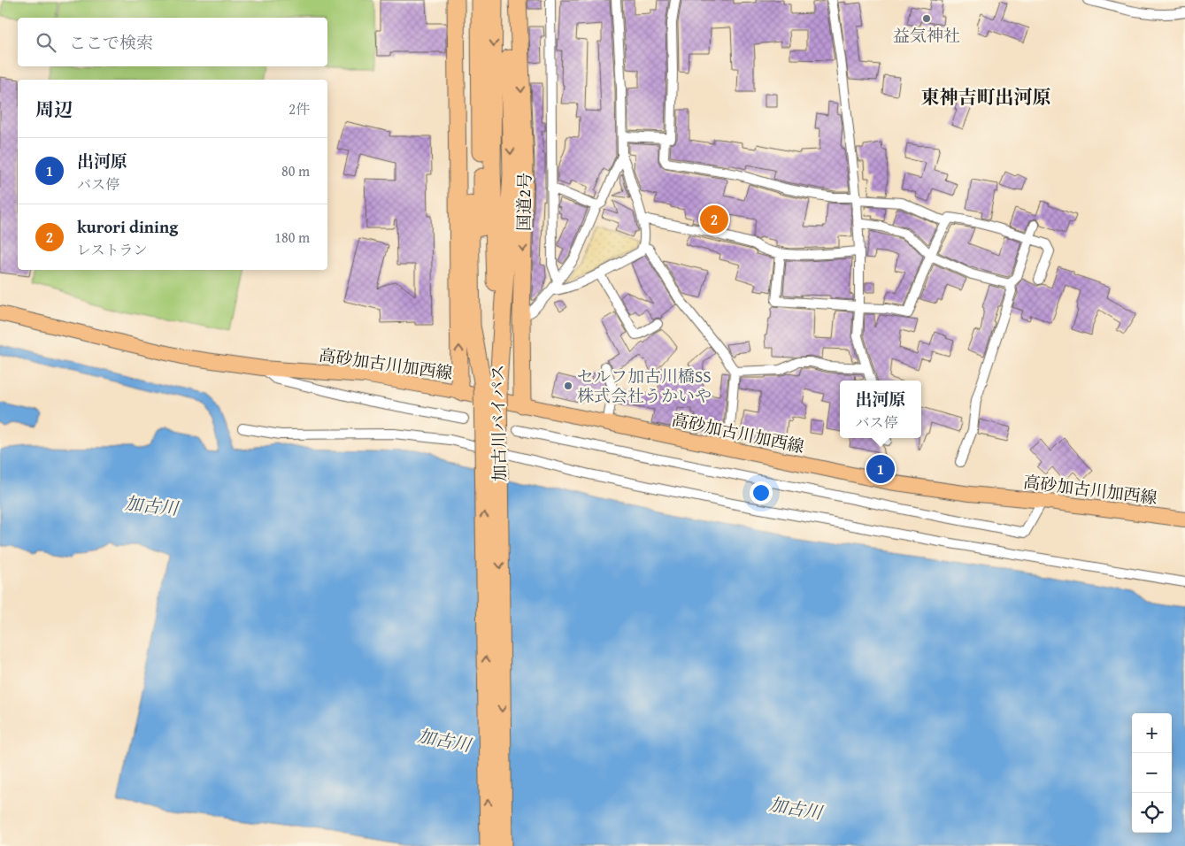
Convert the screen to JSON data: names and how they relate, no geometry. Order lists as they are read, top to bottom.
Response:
{
  "streets": {
    "highway": ["国道2号", "加古川バイパス"],
    "main road": ["高砂加古川加西線"]
  },
  "crossings": [
    ["国道2号", "高砂加古川加西線"]
  ],
  "districts": ["東神吉町出河原"],
  "water": ["加古川"],
  "places": ["益気神社", "セルフ加古川橋SS 株式会社うかいや"],
  "page": {
    "search": "ここで検索",
    "heading": ["周辺", "2件"],
    "list": [
      {
        "mark": "1",
        "name": "出河原",
        "note": "バス停",
        "value": "80 m"
      },
      {
        "mark": "2",
        "name": "kurori dining",
        "note": "レストラン",
        "value": "180 m"
      }
    ],
    "pins": ["2", "1"],
    "popup": ["出河原", "バス停"],
    "map_buttons": ["+", "−"]
  }
}
